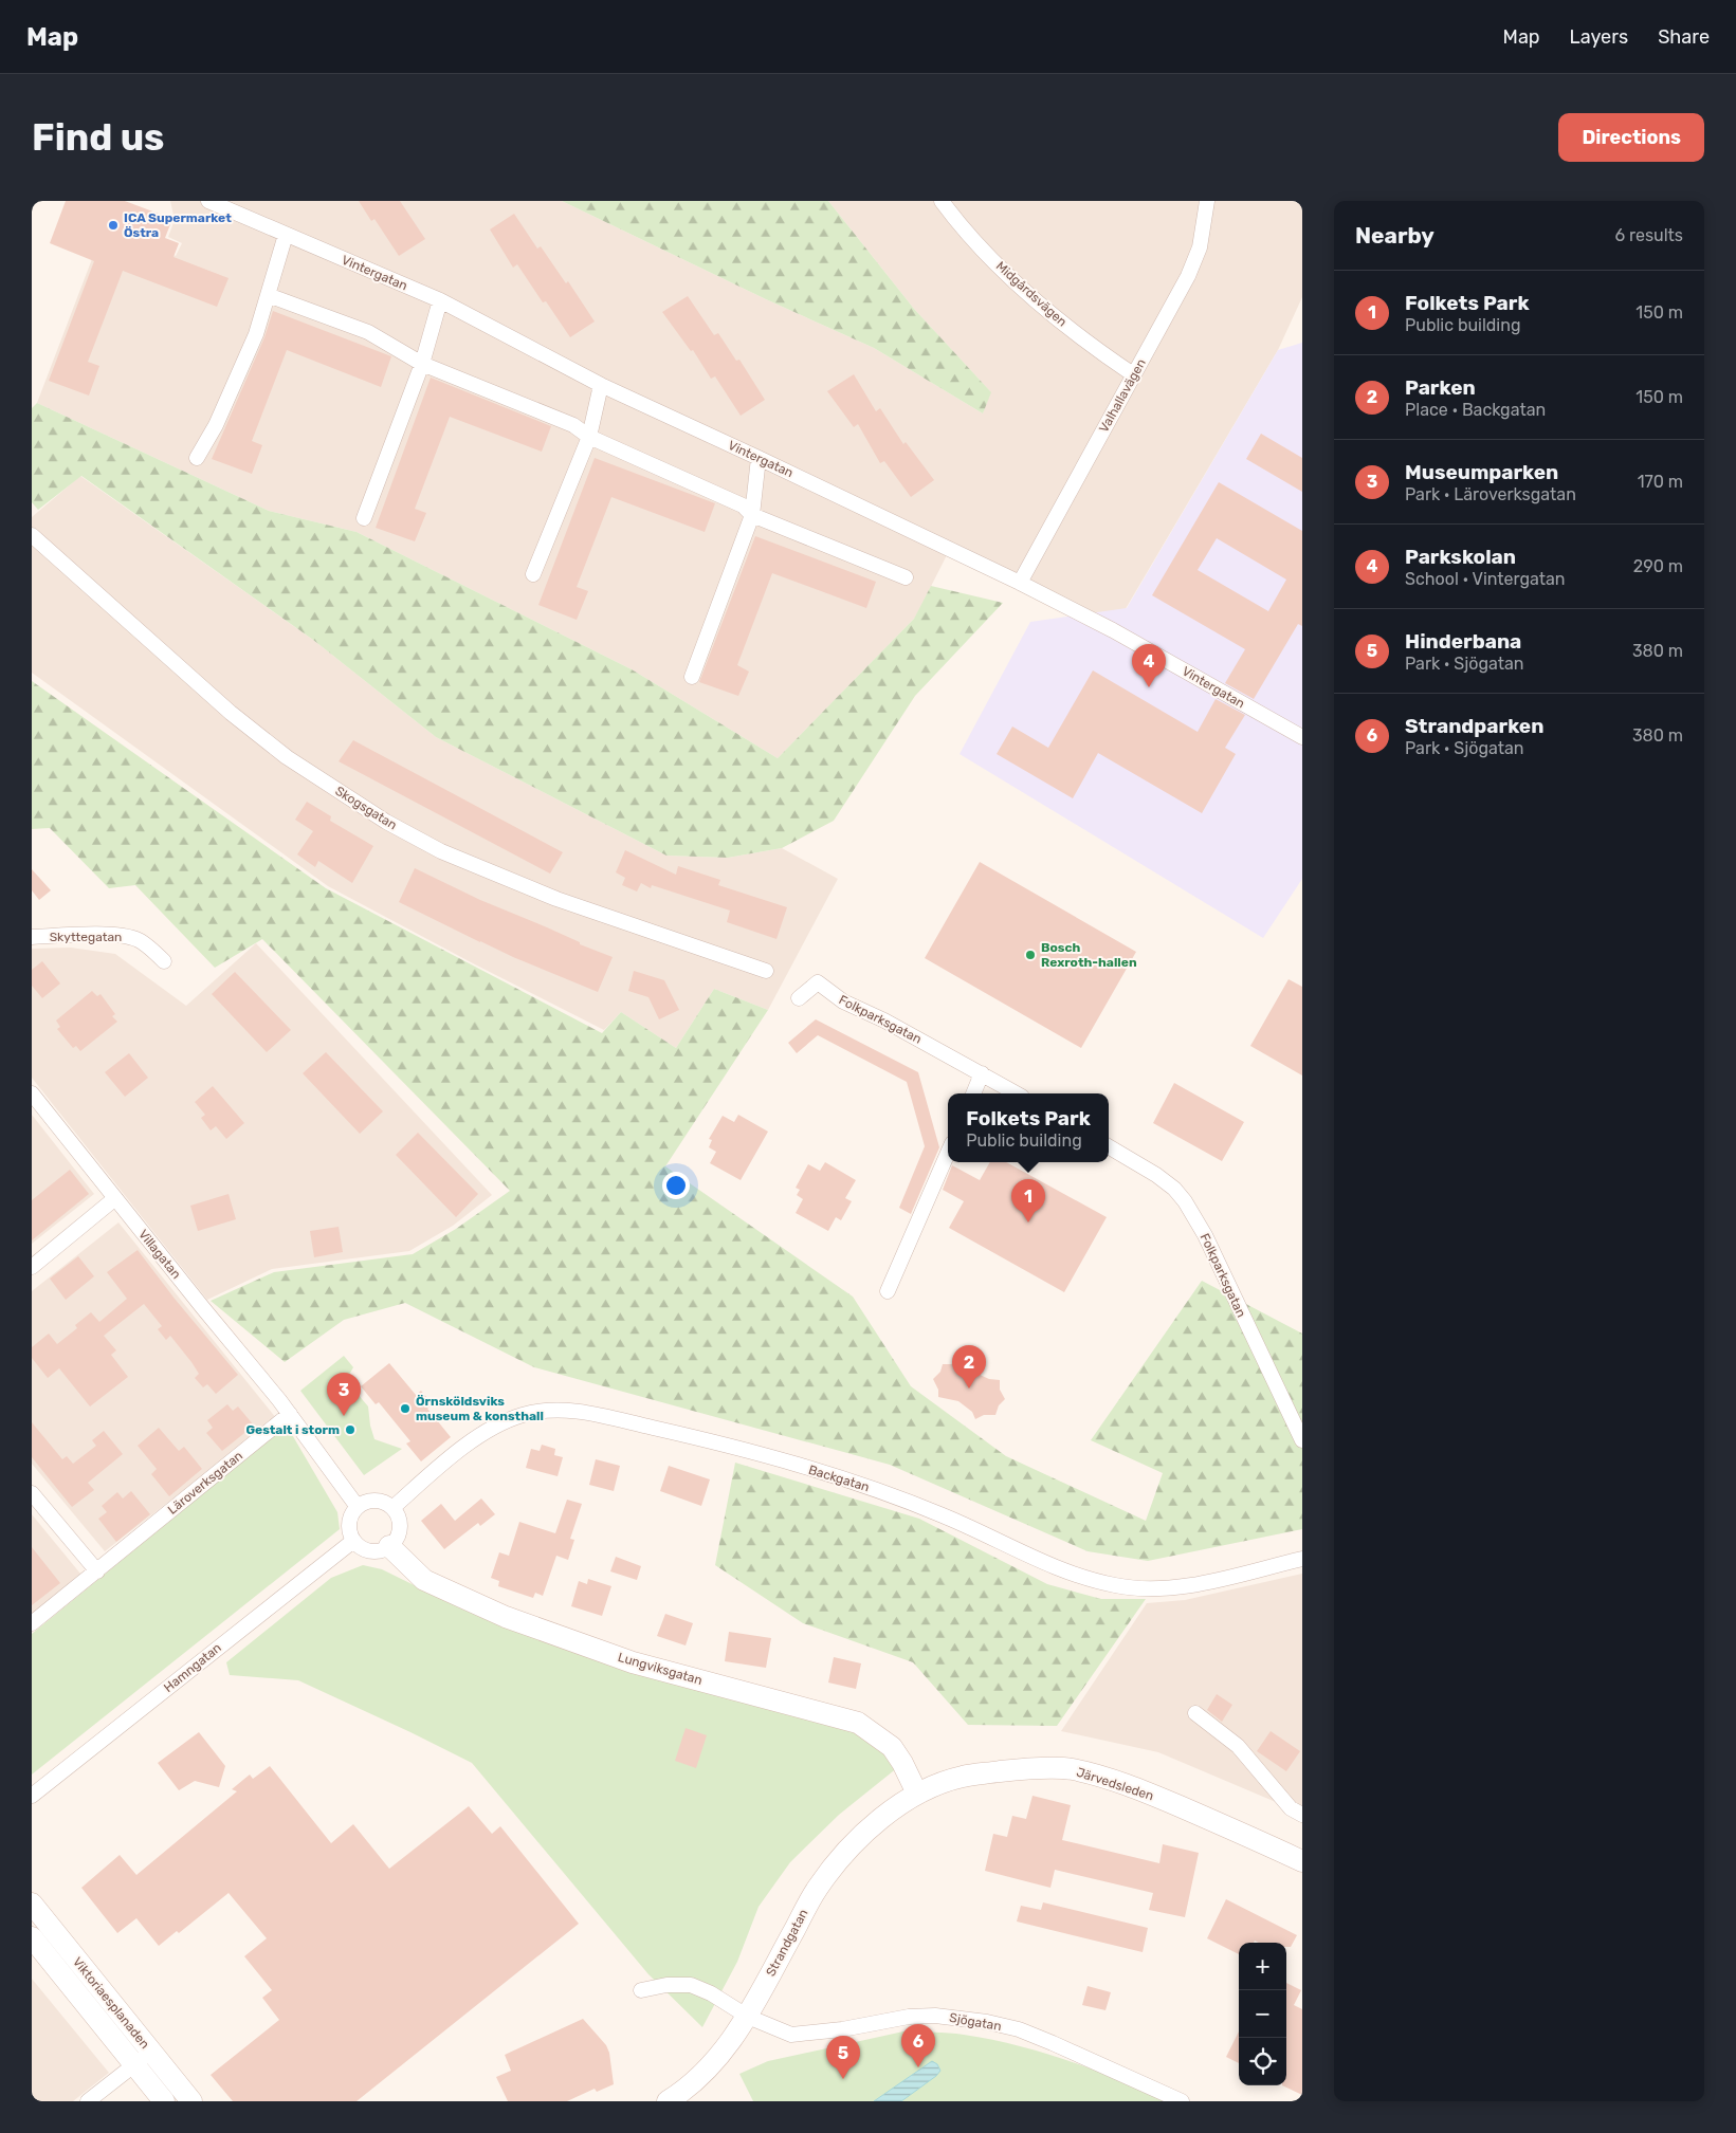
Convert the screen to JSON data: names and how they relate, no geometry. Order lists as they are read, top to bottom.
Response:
{
  "streets": {
    "main road": [
      "Lungviksgatan",
      "Järvedsleden",
      "Strandgatan",
      "Viktoriaesplanaden"
    ],
    "street": [
      "Vintergatan",
      "Midgårdsvägen",
      "Valhallavägen",
      "Skogsgatan",
      "Skyttegatan",
      "Folkparksgatan",
      "Villagatan",
      "Backgatan",
      "Läroverksgatan",
      "Hamngatan",
      "Sjögatan"
    ]
  },
  "crossings": [
    ["Vintergatan", "Valhallavägen"],
    ["Midgårdsvägen", "Valhallavägen"],
    ["Villagatan", "Läroverksgatan"],
    ["Backgatan", "Hamngatan"],
    ["Backgatan", "Lungviksgatan"],
    ["Hamngatan", "Lungviksgatan"],
    ["Lungviksgatan", "Järvedsleden"],
    ["Lungviksgatan", "Strandgatan"],
    ["Järvedsleden", "Strandgatan"],
    ["Strandgatan", "Sjögatan"]
  ],
  "places": [
    "ICA Supermarket Östra",
    "Bosch Rexroth-hallen",
    "Örnsköldsviks museum & konsthall",
    "Gestalt i storm"
  ],
  "page": {
    "header": "Map",
    "nav": ["Map", "Layers", "Share"],
    "buttons": "Directions",
    "title": "Find us",
    "heading": ["Nearby", "6 results"],
    "list": [
      {
        "mark": "1",
        "name": "Folkets Park",
        "note": "Public building",
        "value": "150 m"
      },
      {
        "mark": "2",
        "name": "Parken",
        "note": "Place · Backgatan",
        "value": "150 m"
      },
      {
        "mark": "3",
        "name": "Museumparken",
        "note": "Park · Läroverksgatan",
        "value": "170 m"
      },
      {
        "mark": "4",
        "name": "Parkskolan",
        "note": "School · Vintergatan",
        "value": "290 m"
      },
      {
        "mark": "5",
        "name": "Hinderbana",
        "note": "Park · Sjögatan",
        "value": "380 m"
      },
      {
        "mark": "6",
        "name": "Strandparken",
        "note": "Park · Sjögatan",
        "value": "380 m"
      }
    ],
    "pins": [
      "4",
      "1",
      "2",
      "3",
      "6",
      "5"
    ],
    "popup": ["Folkets Park", "Public building"],
    "map_buttons": ["+", "−"]
  }
}
